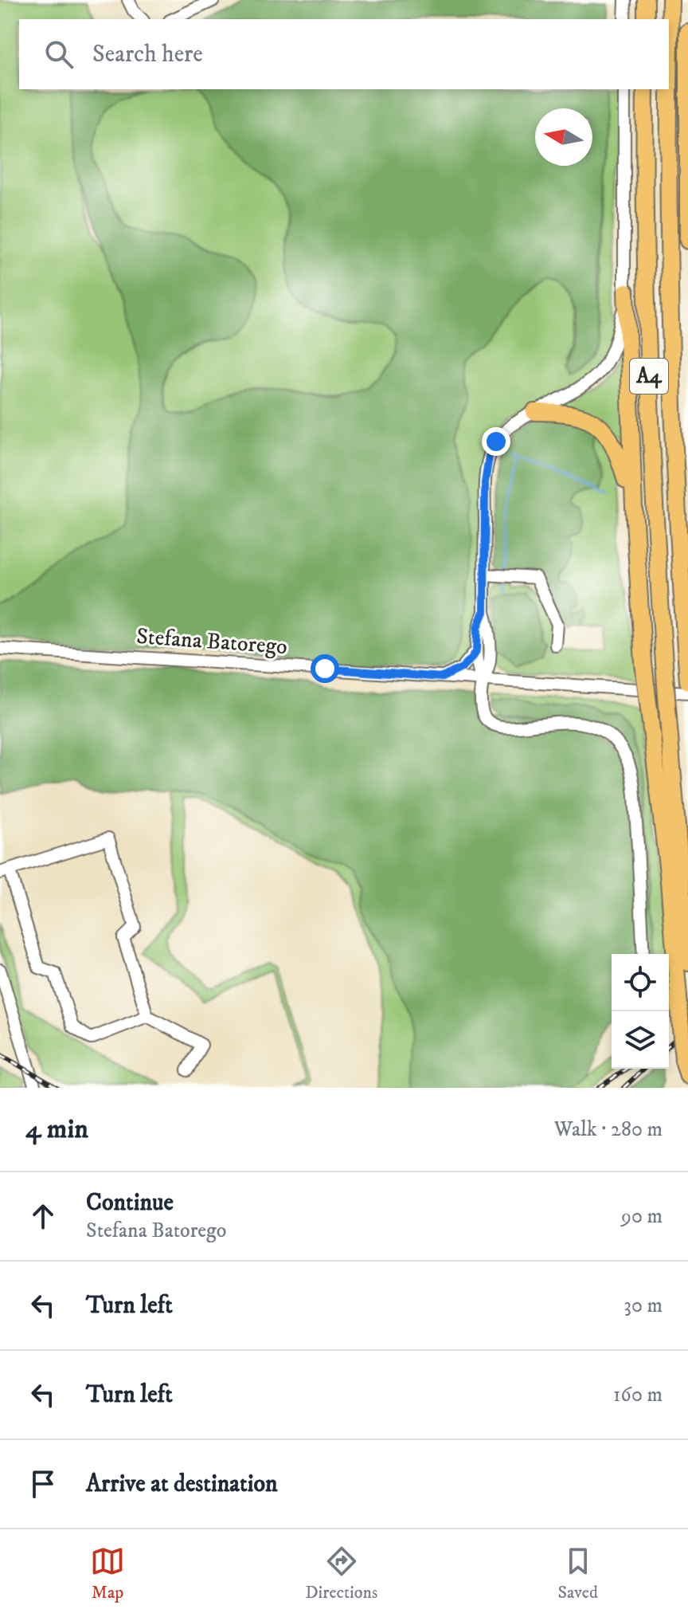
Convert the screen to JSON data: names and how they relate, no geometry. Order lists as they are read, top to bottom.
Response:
{
  "streets": {
    "highway": ["A4"],
    "street": ["Stefana Batorego"]
  },
  "north": "left",
  "page": {
    "search": "Search here",
    "heading": ["4 min", "Walk · 280 m"],
    "list": [
      ["Continue", "Stefana Batorego", "90 m"],
      ["Turn left", "30 m"],
      ["Turn left", "160 m"],
      "Arrive at destination"
    ],
    "nav": ["Map", "Directions", "Saved"]
  }
}
